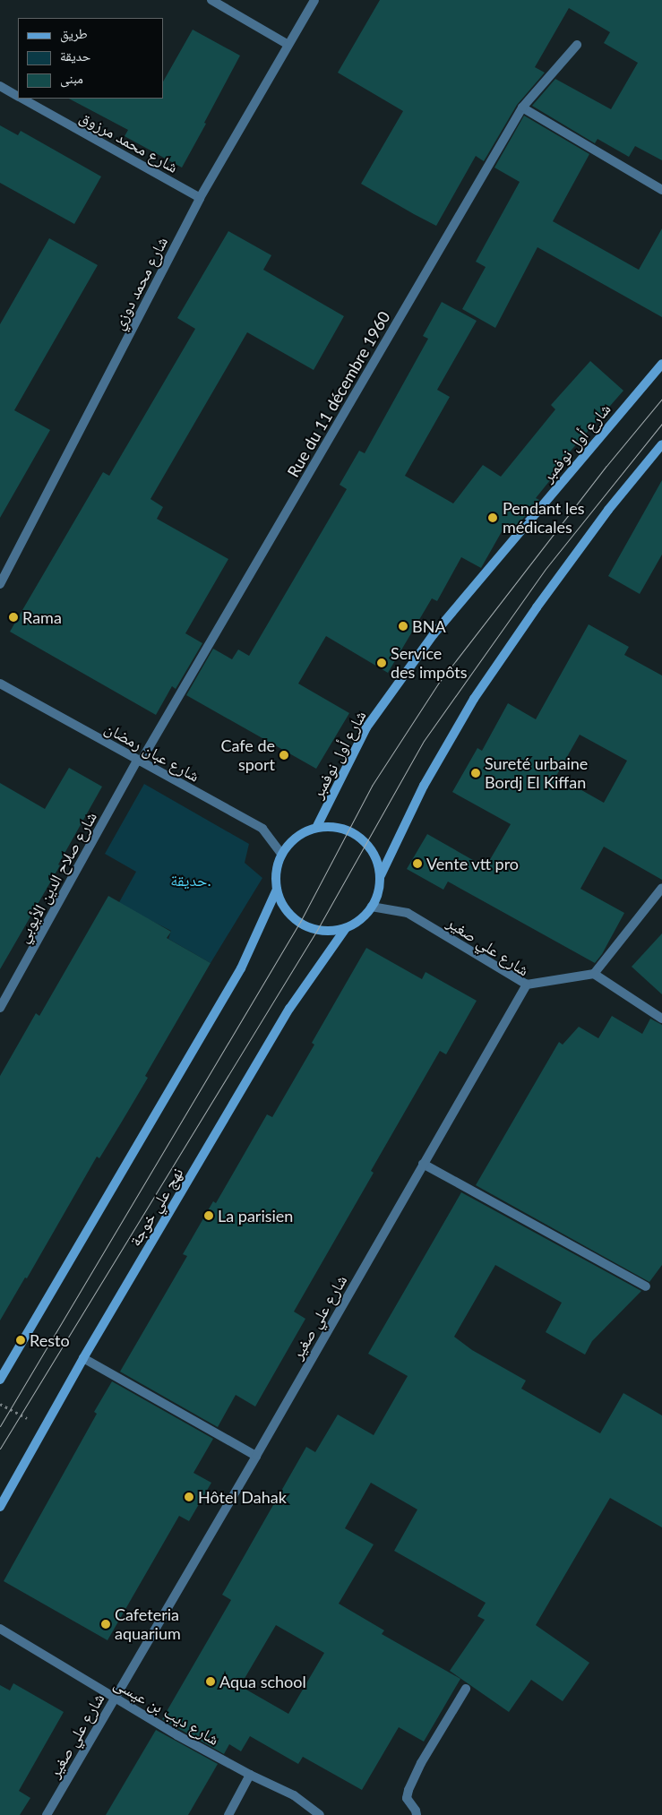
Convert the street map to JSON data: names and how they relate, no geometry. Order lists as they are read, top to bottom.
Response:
{
  "streets": {
    "main road": ["شارع أول نوفمبر", "نهج علي خوجة"],
    "street": [
      "شارع محمد مرزوق",
      "شارع محمد دوزي",
      "Rue du 11 décembre 1960",
      "شارع عبان رمضان",
      "شارع صلاح الدين الأيوبي",
      "شارع علي صغير",
      "شارع ديب بن عيسى"
    ]
  },
  "crossings": [
    ["شارع محمد مرزوق", "شارع محمد دوزي"],
    ["Rue du 11 décembre 1960", "شارع عبان رمضان"],
    ["Rue du 11 décembre 1960", "شارع صلاح الدين الأيوبي"],
    ["شارع أول نوفمبر", "شارع عبان رمضان"],
    ["شارع أول نوفمبر", "شارع علي صغير"],
    ["شارع أول نوفمبر", "نهج علي خوجة"],
    ["شارع عبان رمضان", "شارع صلاح الدين الأيوبي"],
    ["شارع عبان رمضان", "شارع علي صغير"],
    ["شارع عبان رمضان", "نهج علي خوجة"],
    ["شارع علي صغير", "نهج علي خوجة"],
    ["شارع علي صغير", "شارع ديب بن عيسى"]
  ],
  "parks": ["حديقة."],
  "places": [
    "Pendant les médicales",
    "Rama",
    "BNA",
    "Service des impôts",
    "Cafe de sport",
    "Sureté urbaine Bordj El Kiffan",
    "Vente vtt pro",
    "La parisien",
    "Resto",
    "Hôtel Dahak",
    "Cafeteria aquarium",
    "Aqua school"
  ],
  "legend": ["طريق", "حديقة", "مبنى"]
}
